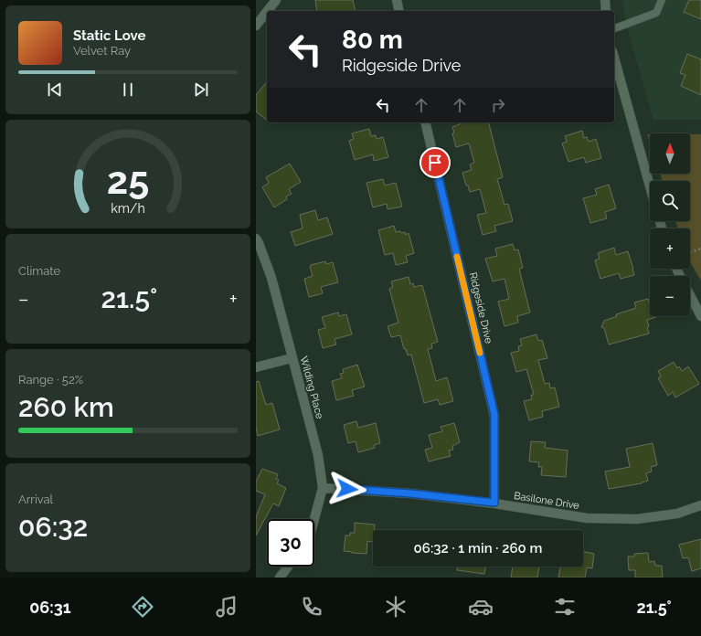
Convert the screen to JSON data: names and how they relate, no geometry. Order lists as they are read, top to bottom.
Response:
{
  "streets": {
    "street": ["Ridgeside Drive", "Wilding Place", "Basilone Drive"]
  },
  "crossings": [
    ["Ridgeside Drive", "Basilone Drive"],
    ["Wilding Place", "Basilone Drive"]
  ],
  "north": "top",
  "page": {
    "turn": ["80 m", "Ridgeside Drive"],
    "song": ["Static Love", "Velvet Ray"],
    "map_buttons": ["+", "−"],
    "tile": [
      "Climate",
      ["Range · 52%", "260 km"],
      ["Arrival", "06:32"]
    ],
    "heat": ["−", "21.5°", "+"],
    "limit": "30",
    "trip": "06:32 · 1 min · 260 m",
    "tabs": ["06:31", "21.5°"],
    "gauge": ["25", "km/h"]
  }
}
